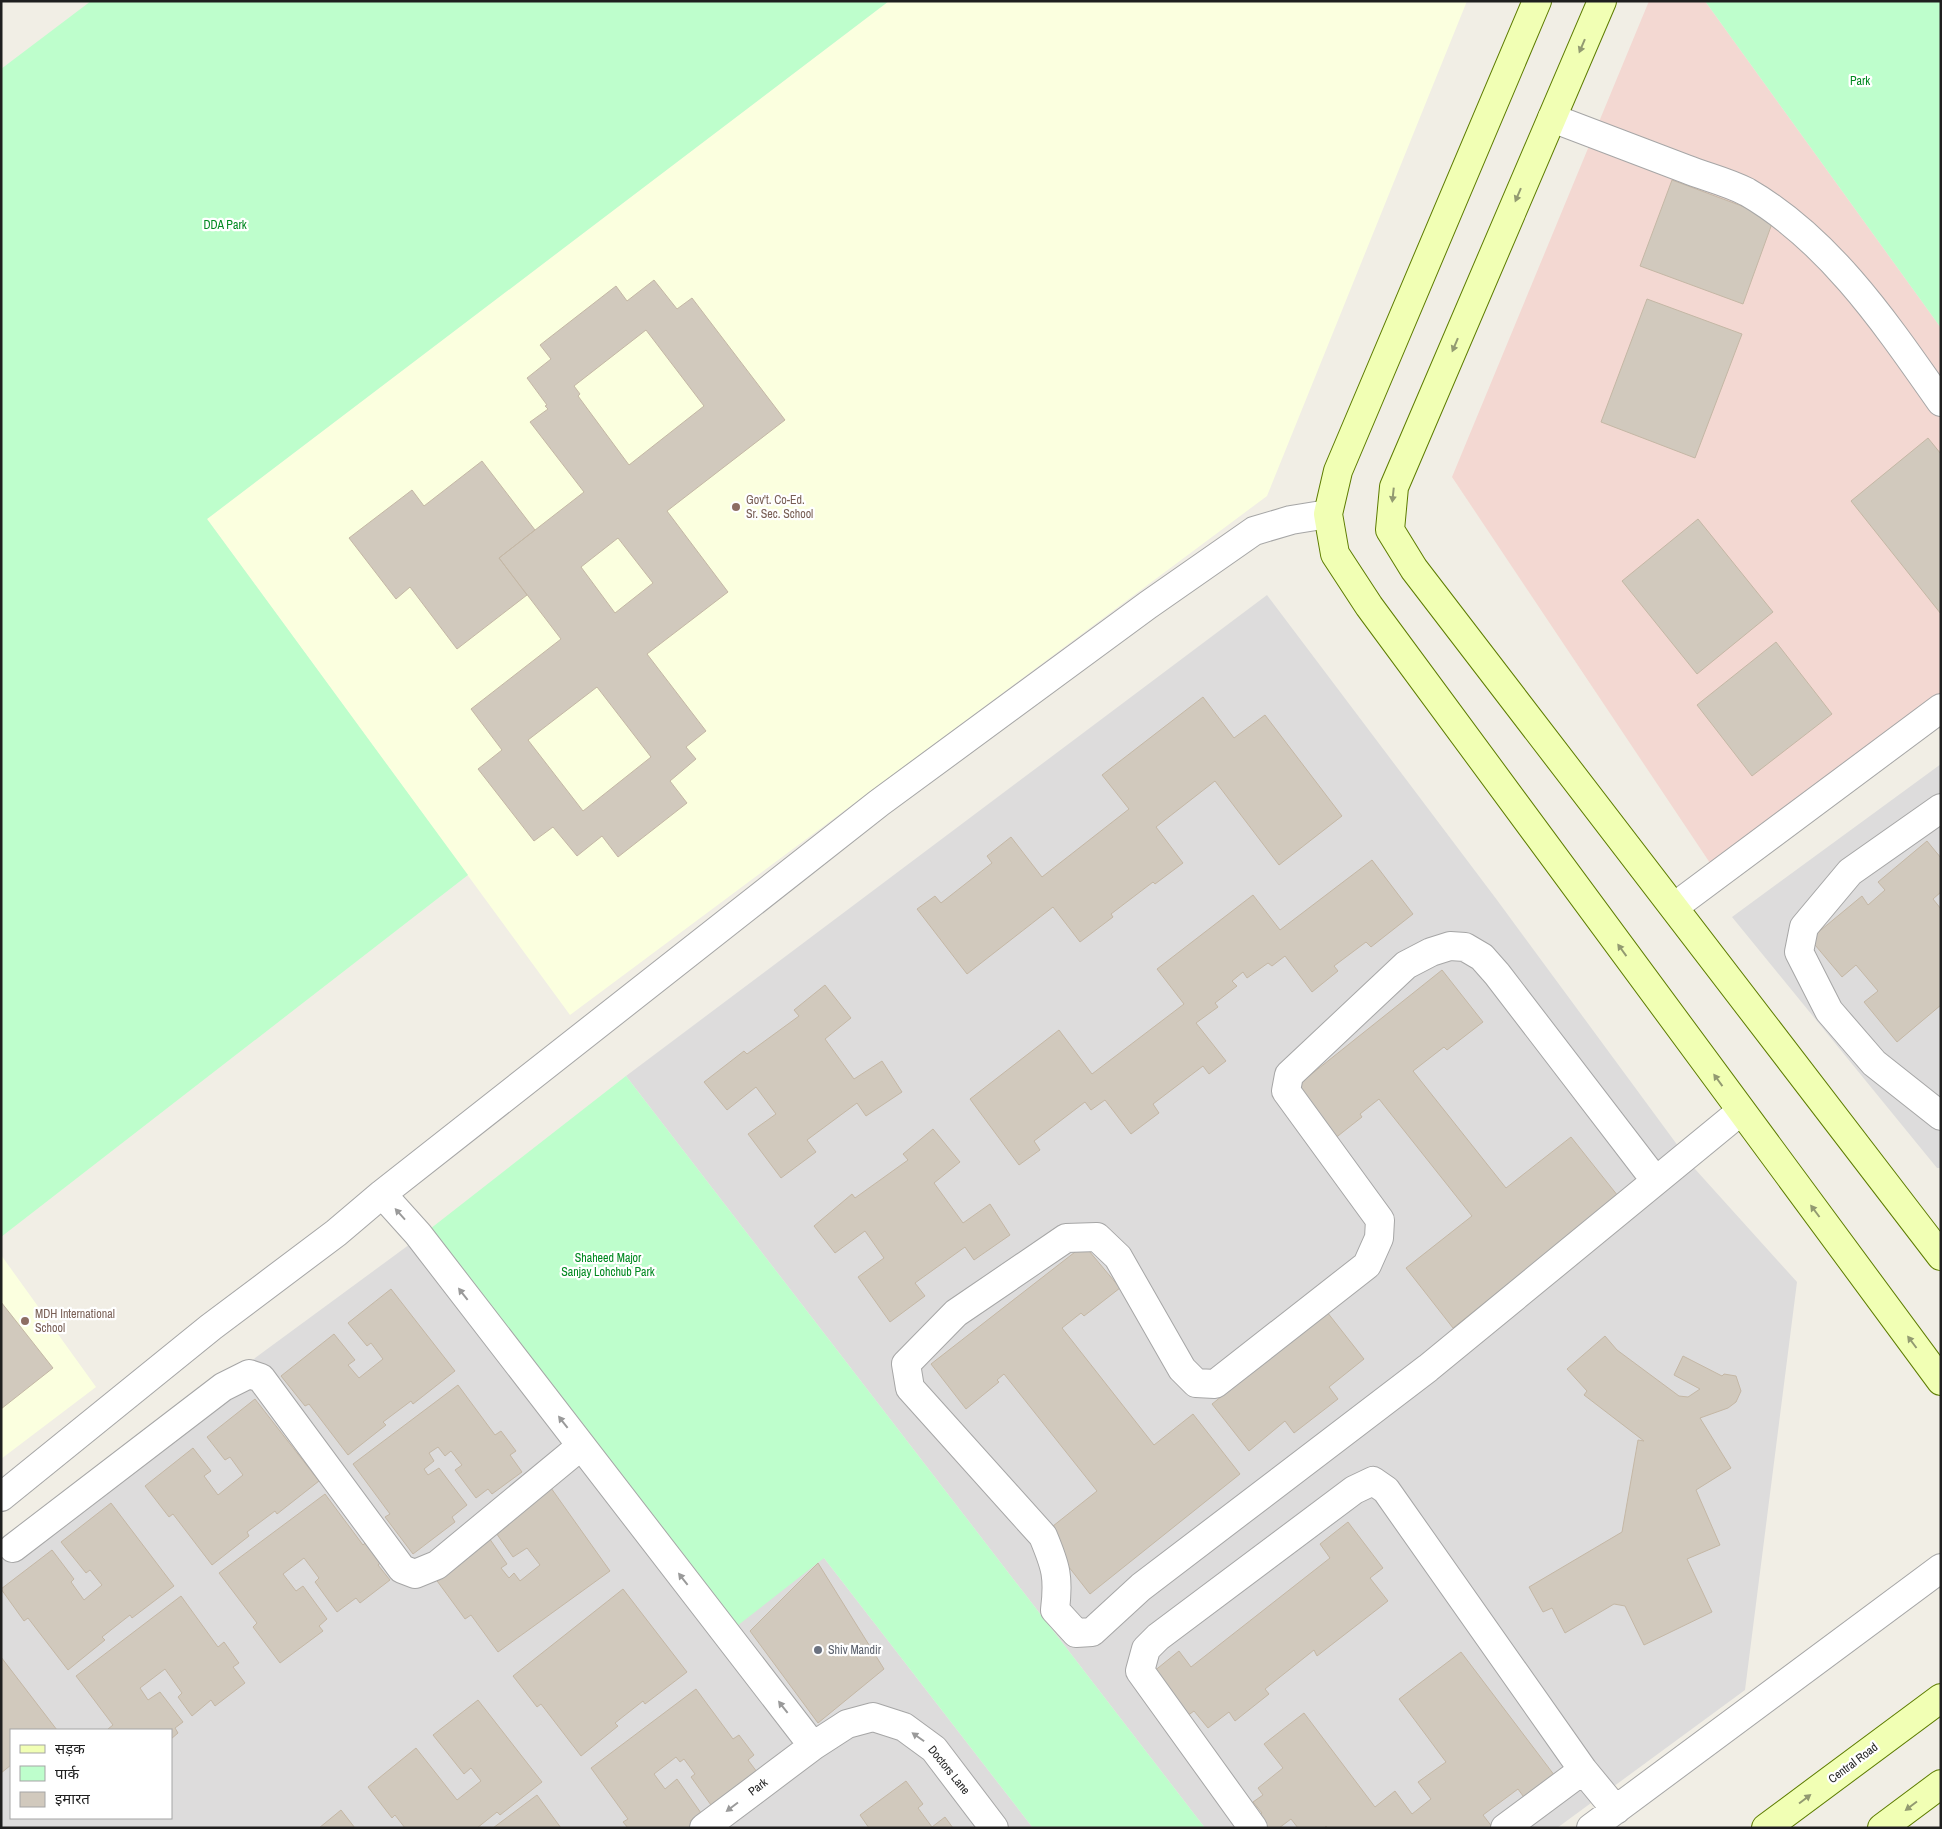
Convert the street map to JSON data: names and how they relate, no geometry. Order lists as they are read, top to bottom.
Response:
{
  "streets": {
    "street": ["Central Road", "Doctors Lane", "Park"]
  },
  "crossings": [
    ["Doctors Lane", "Park"]
  ],
  "one_way": ["Doctors Lane", "Park"],
  "parks": ["Park", "DDA Park", "Shaheed Major Sanjay Lohchub Park"],
  "places": ["Gov't. Co-Ed. Sr. Sec. School", "MDH International School", "Shiv Mandir"],
  "legend": ["सड़क", "पार्क", "इमारत"]
}
